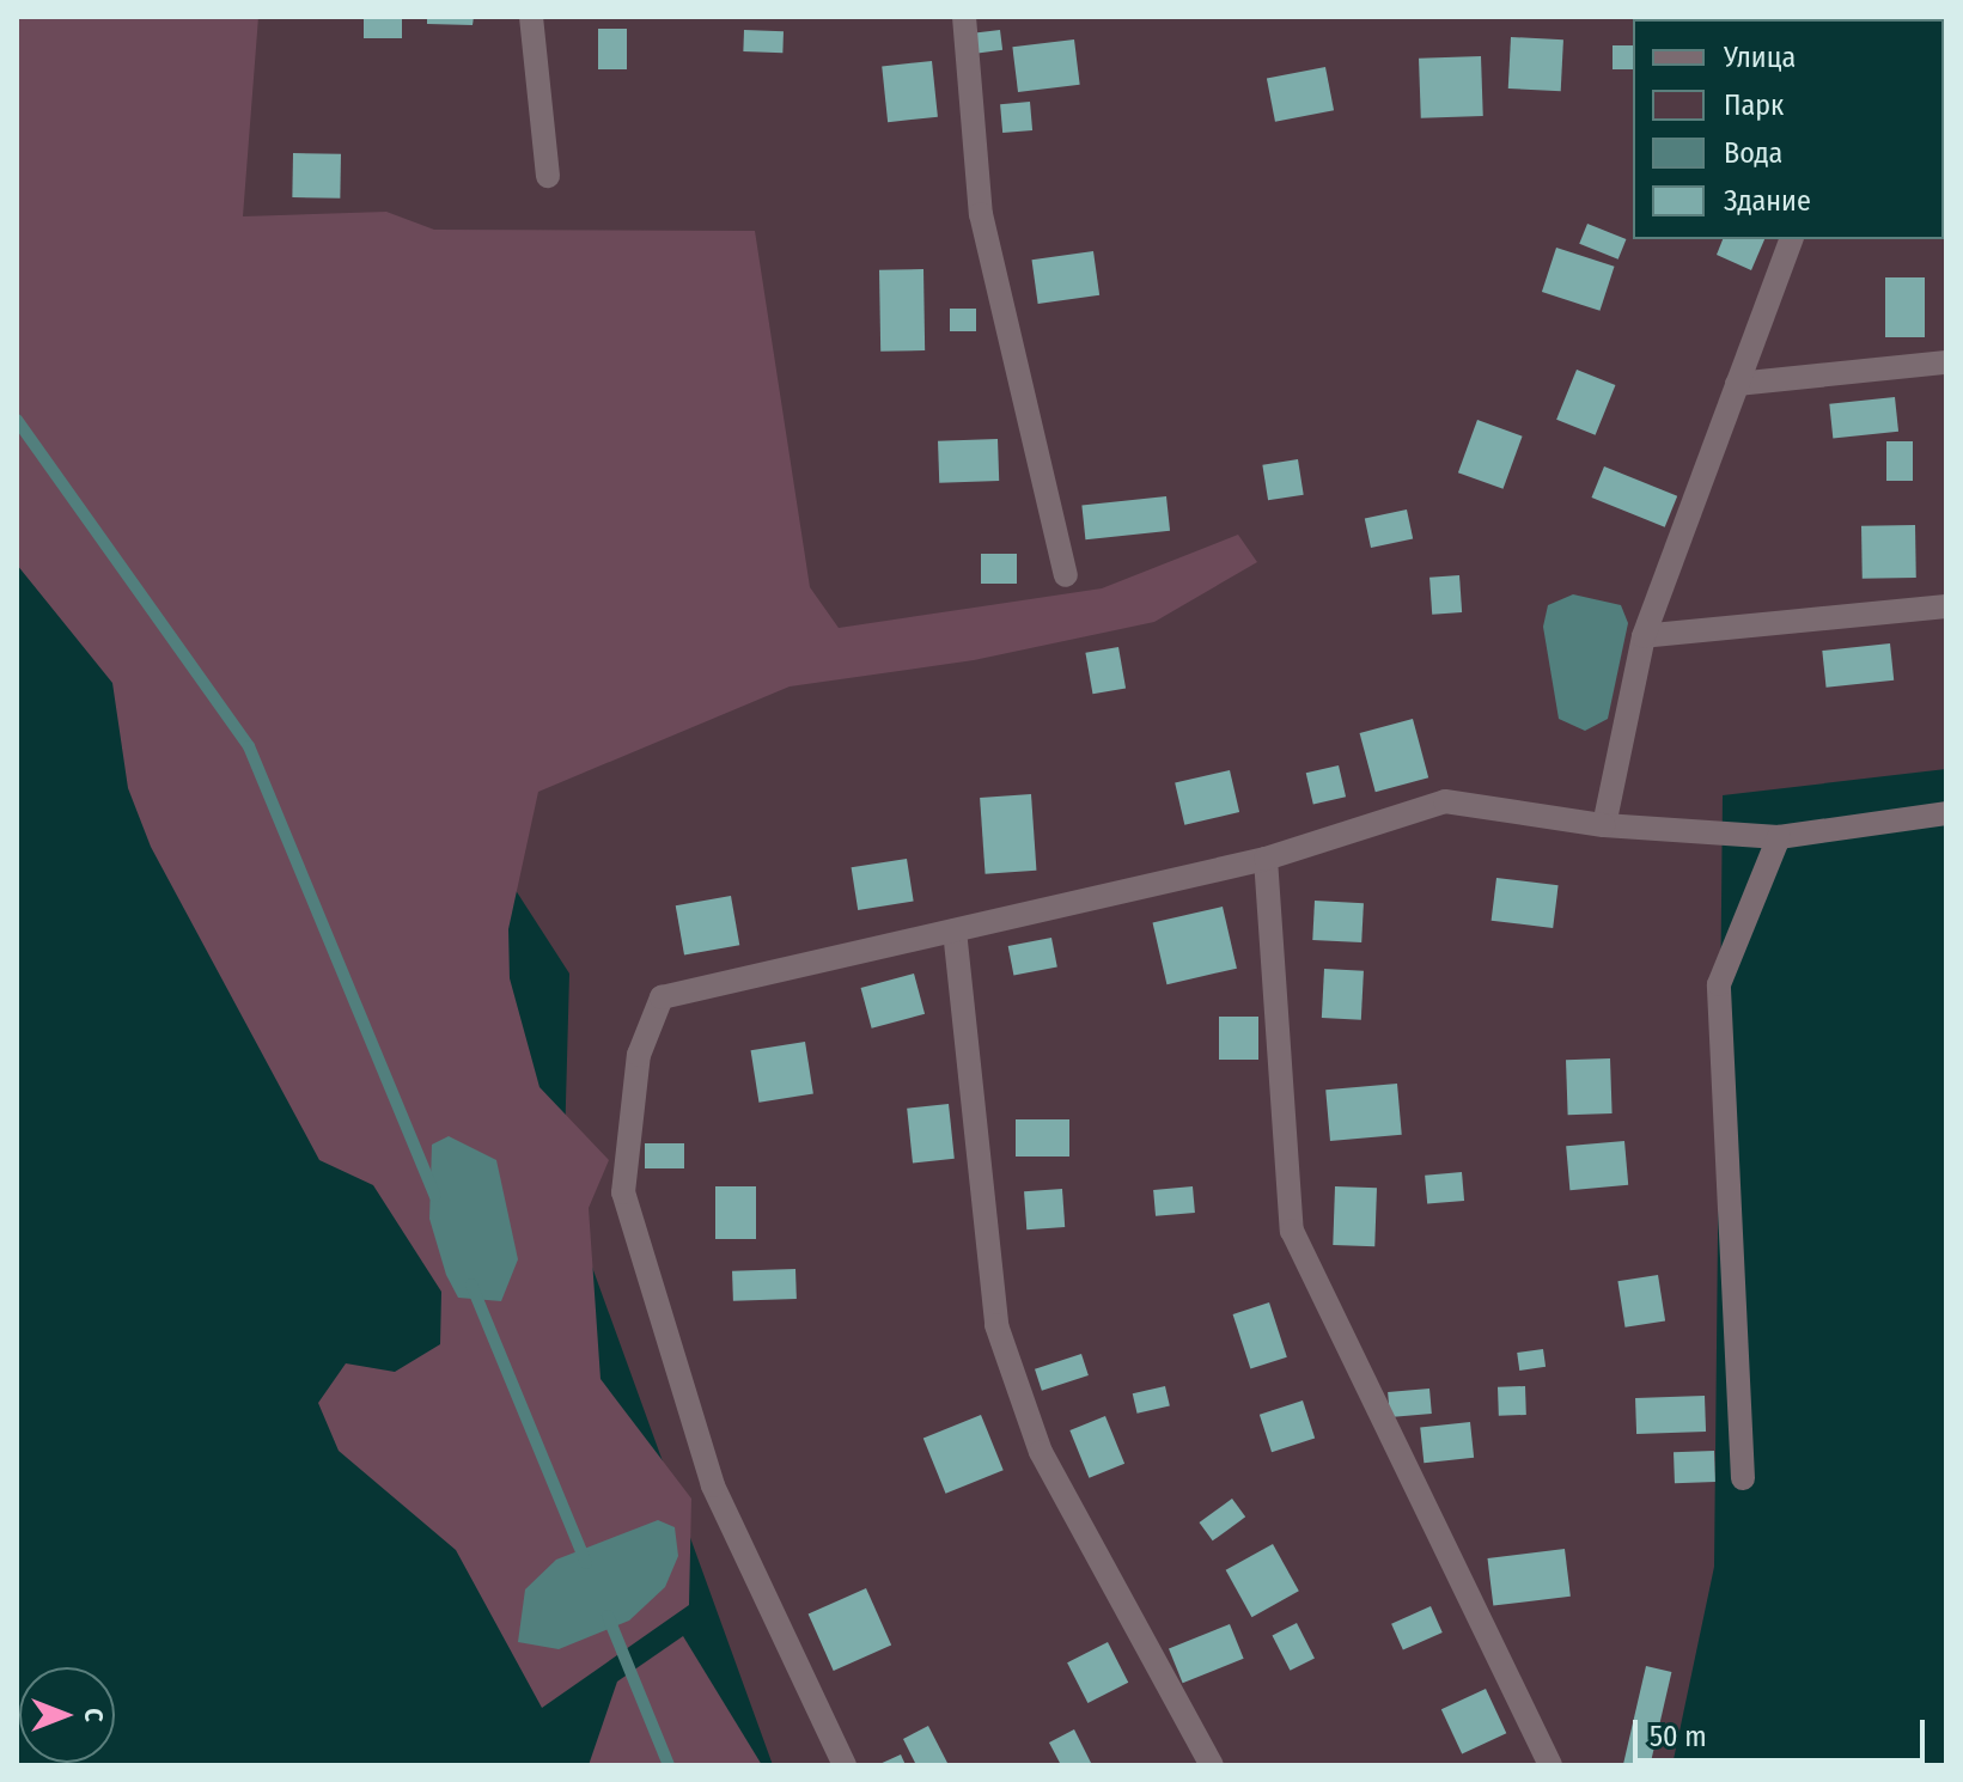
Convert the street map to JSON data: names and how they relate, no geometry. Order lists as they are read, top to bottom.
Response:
{
  "legend": [
    "Улица",
    "Парк",
    "Вода",
    "Здание"
  ],
  "scale_bar": "50 m",
  "north": "right"
}
